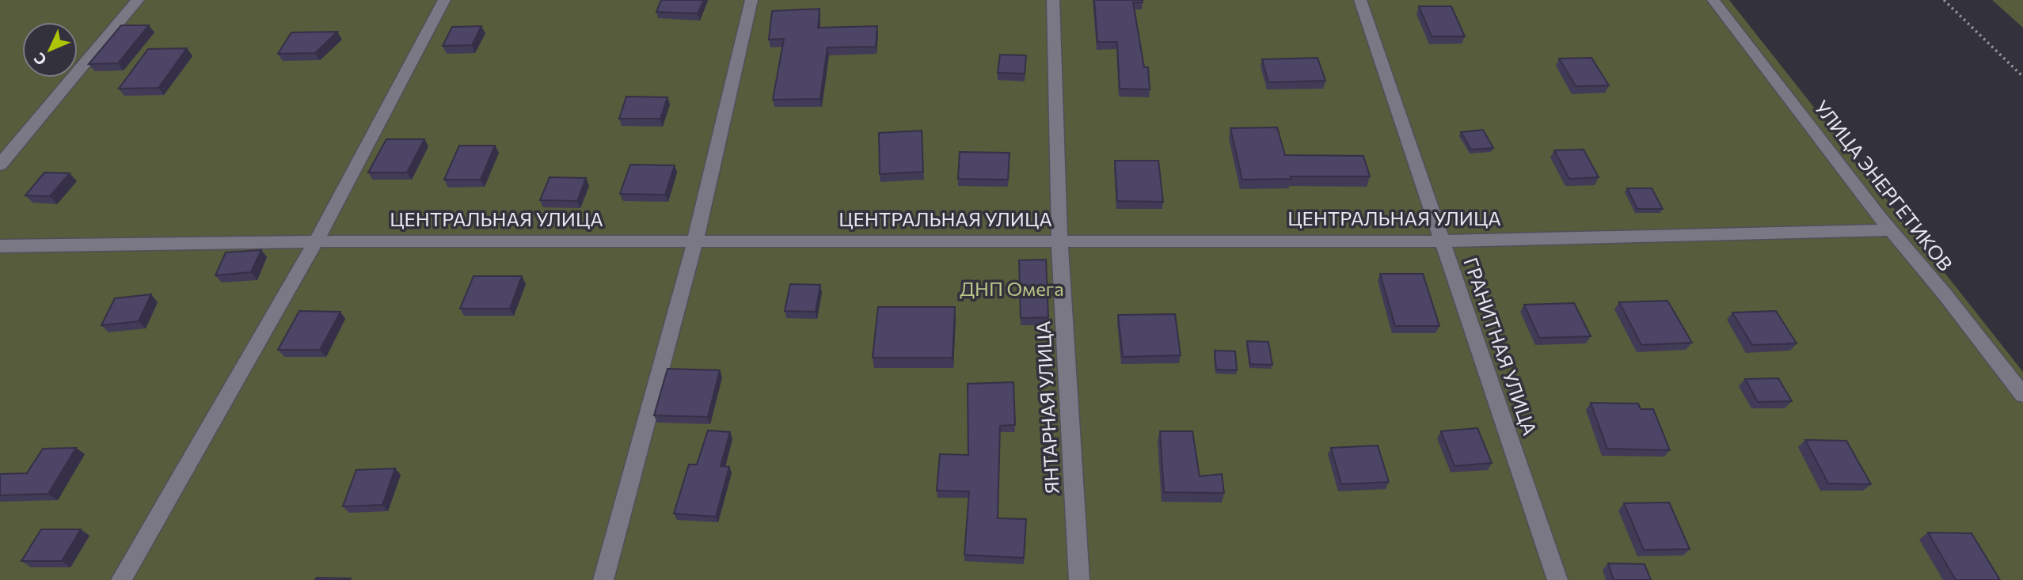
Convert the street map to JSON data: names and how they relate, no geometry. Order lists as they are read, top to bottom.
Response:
{
  "streets": {
    "street": [
      "УЛИЦА ЭНЕРГЕТИКОВ",
      "ЦЕНТРАЛЬНАЯ УЛИЦА",
      "ГРАНИТНАЯ УЛИЦА",
      "ЯНТАРНАЯ УЛИЦА"
    ]
  },
  "crossings": [
    ["УЛИЦА ЭНЕРГЕТИКОВ", "ЦЕНТРАЛЬНАЯ УЛИЦА"],
    ["ЦЕНТРАЛЬНАЯ УЛИЦА", "ГРАНИТНАЯ УЛИЦА"],
    ["ЦЕНТРАЛЬНАЯ УЛИЦА", "ЯНТАРНАЯ УЛИЦА"]
  ],
  "parks": ["ДНП Омега"],
  "north": "bottom left"
}
